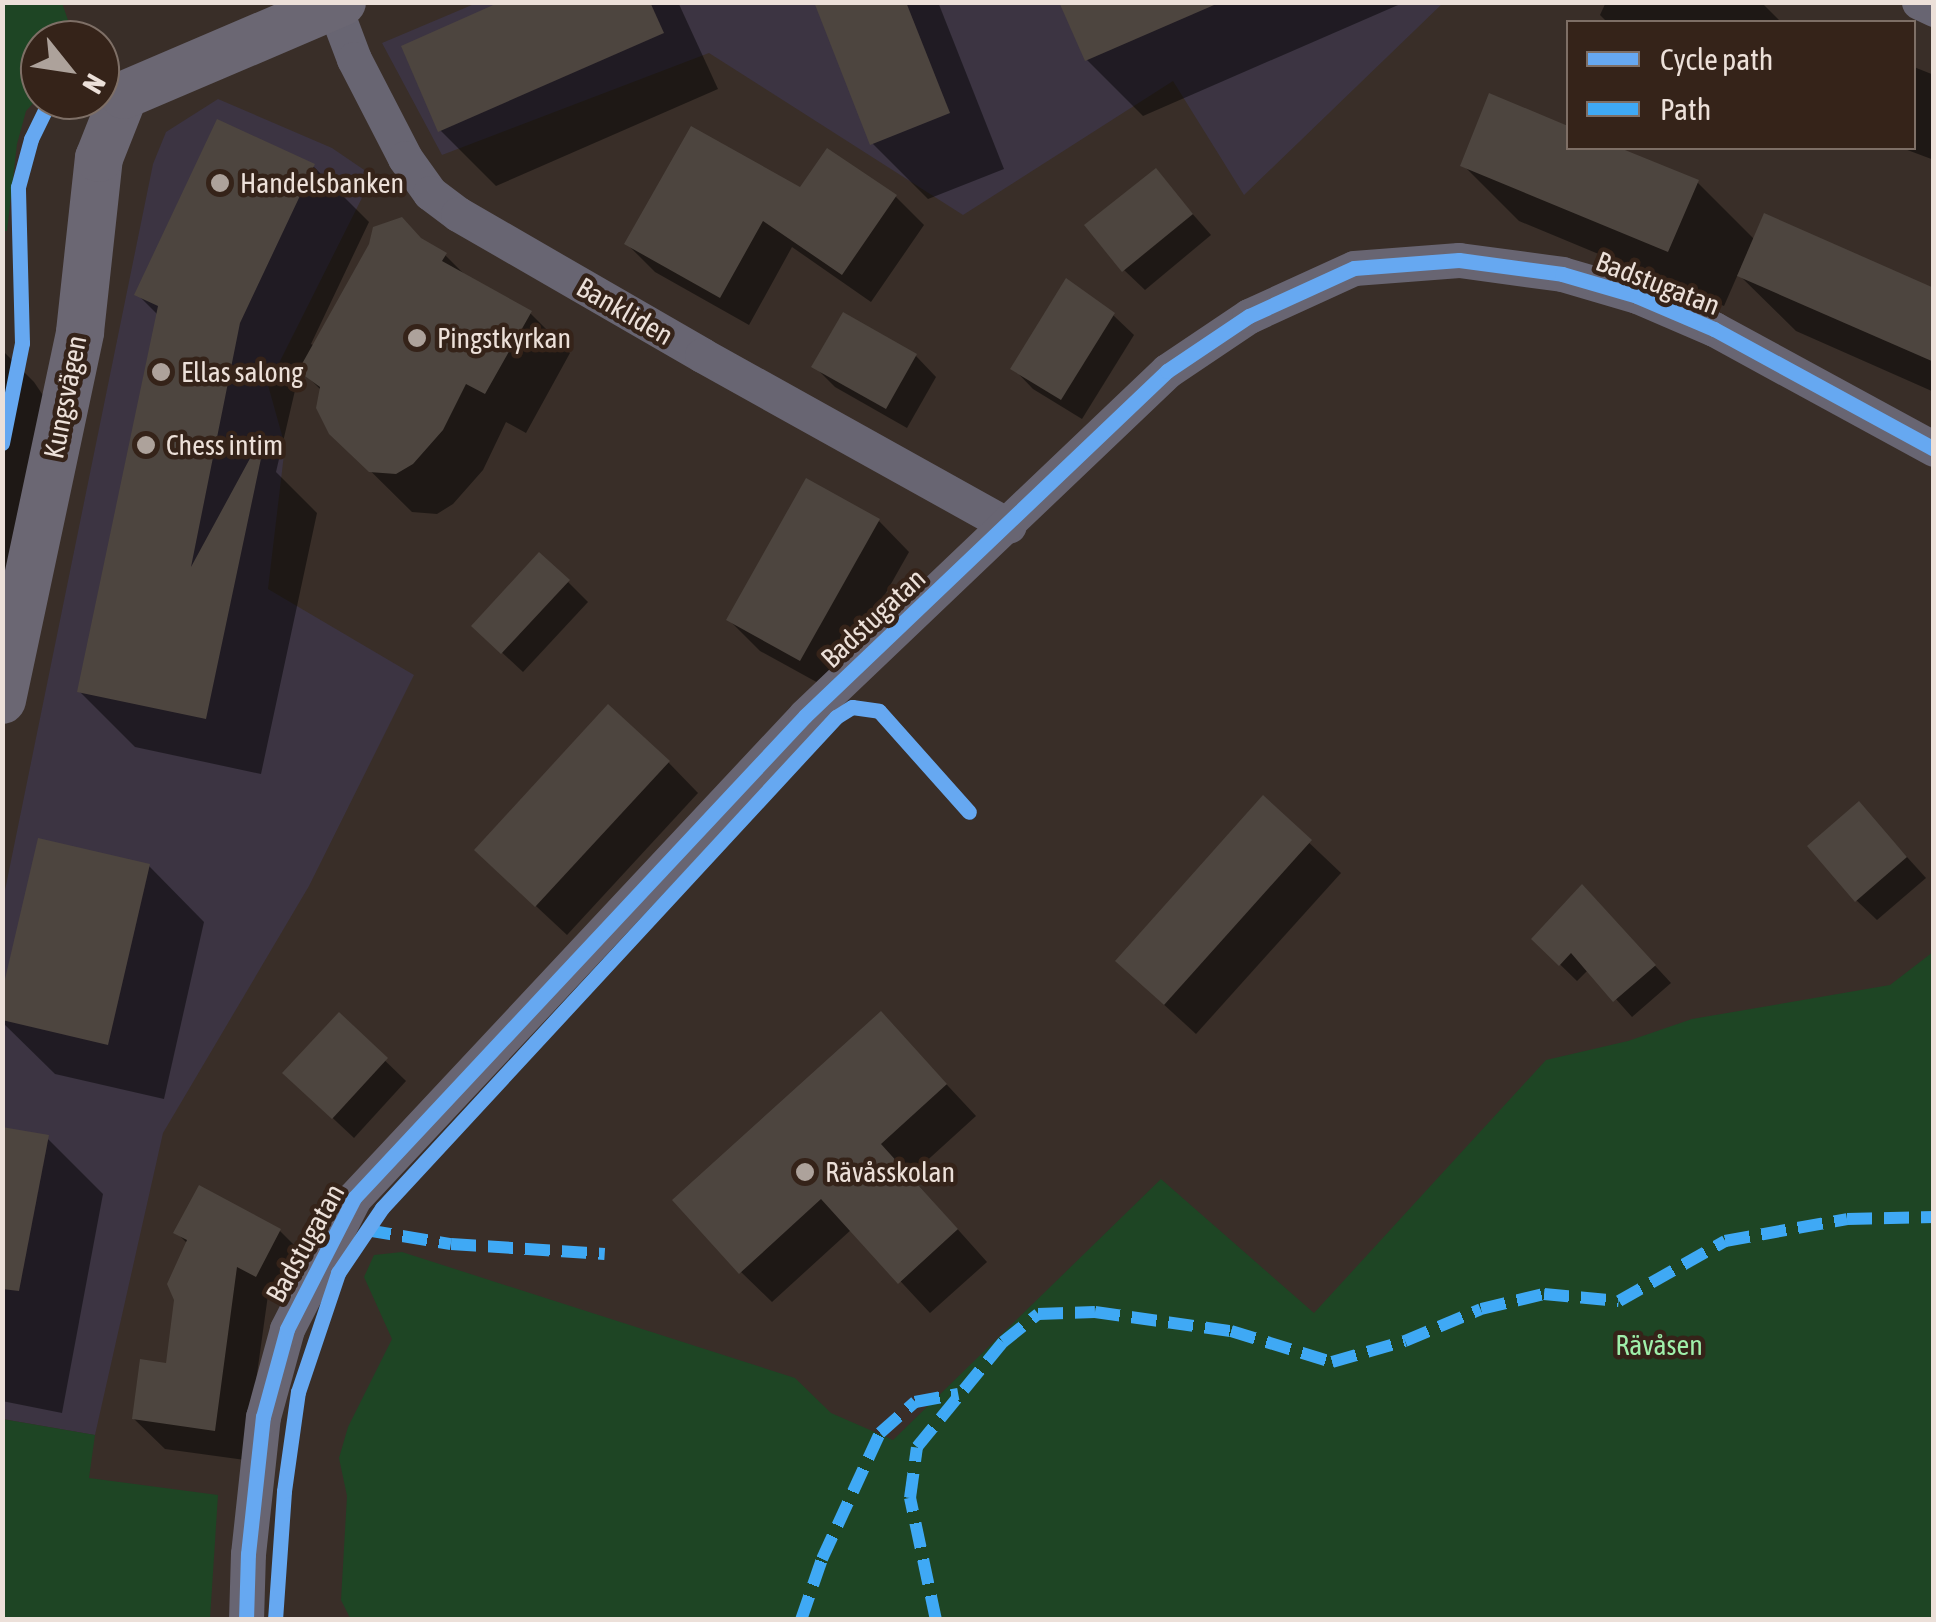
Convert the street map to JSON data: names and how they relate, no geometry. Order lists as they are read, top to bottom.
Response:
{
  "streets": {
    "street": ["Badstugatan", "Bankliden", "Kungsvägen"]
  },
  "crossings": [
    ["Badstugatan", "Bankliden"],
    ["Bankliden", "Kungsvägen"]
  ],
  "parks": ["Rävåsen"],
  "places": [
    "Handelsbanken",
    "Pingstkyrkan",
    "Ellas salong",
    "Chess intim",
    "Rävåsskolan"
  ],
  "legend": ["Cycle path", "Path"],
  "north": "bottom right"
}
